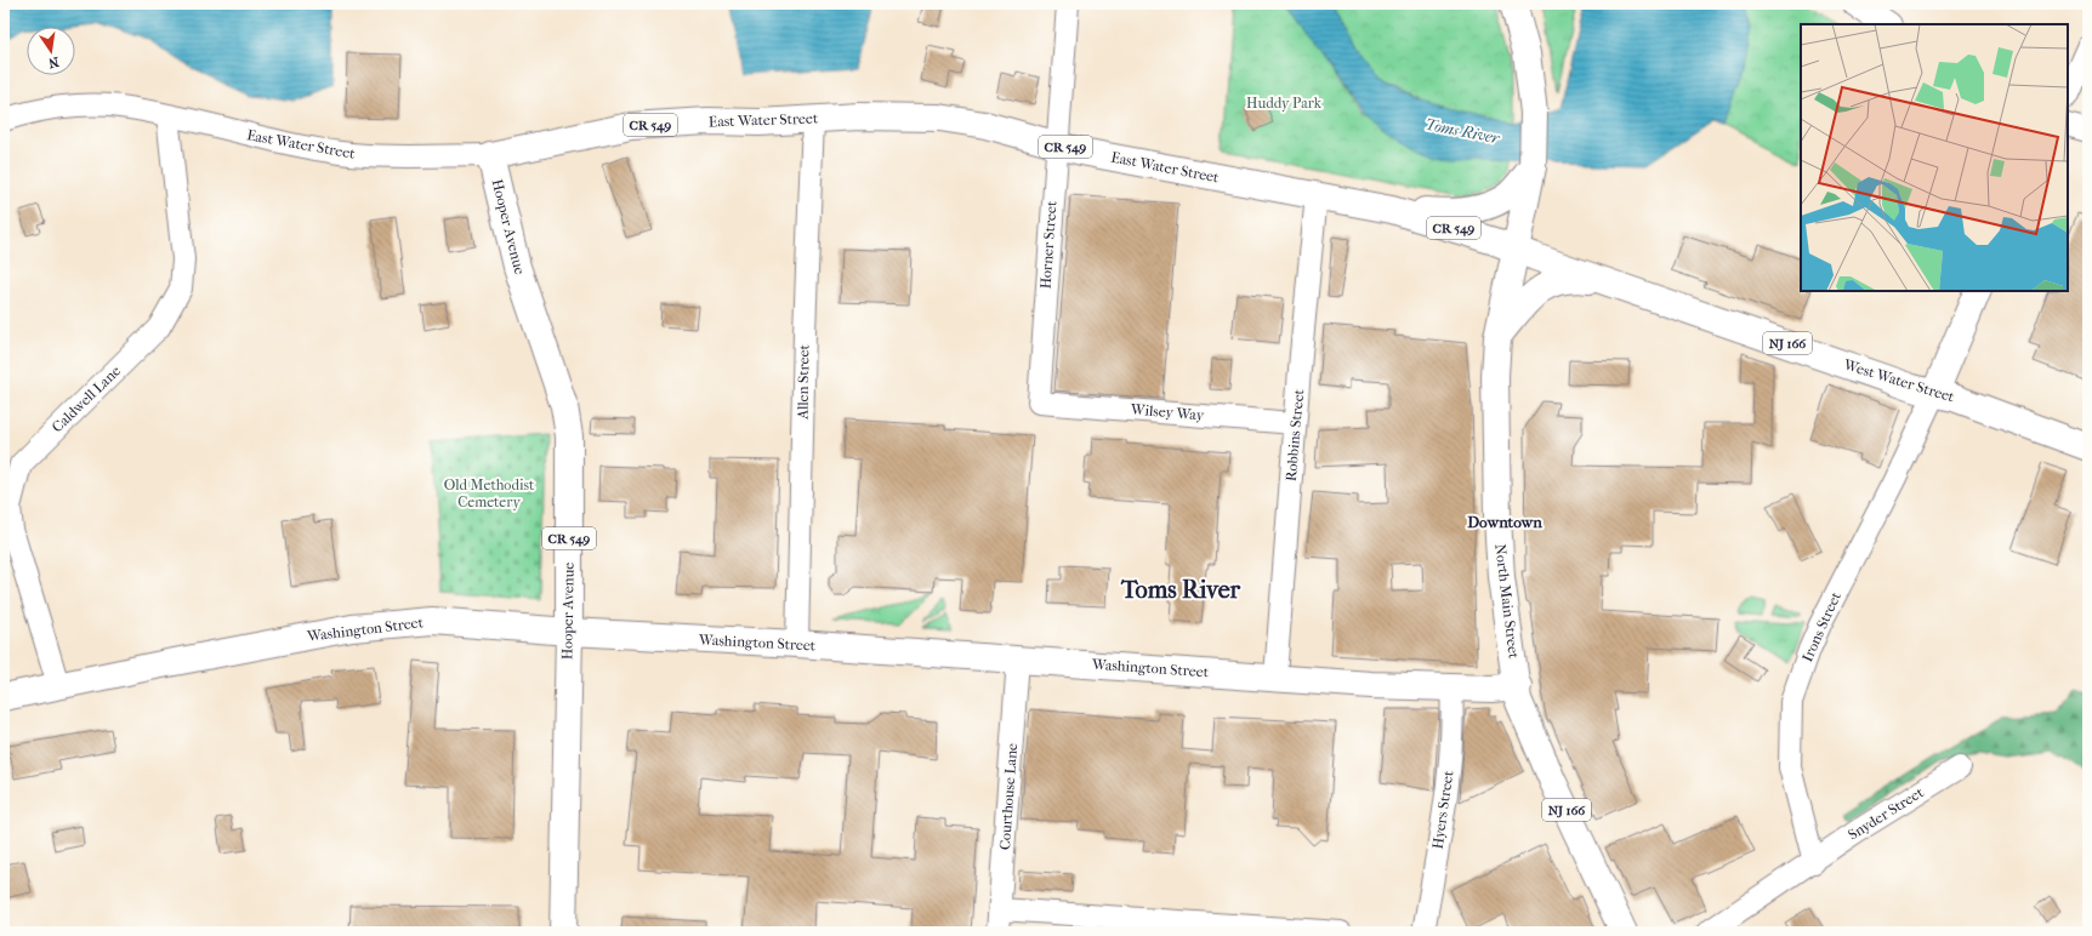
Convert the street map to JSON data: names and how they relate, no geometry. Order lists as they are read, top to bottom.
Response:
{
  "streets": {
    "main road": [
      "East Water Street",
      "CR 549",
      "Hooper Avenue",
      "NJ 166",
      "West Water Street",
      "North Main Street",
      "Irons Street",
      "Washington Street"
    ],
    "street": [
      "Horner Street",
      "Allen Street",
      "Caldwell Lane",
      "Wilsey Way",
      "Robbins Street",
      "Courthouse Lane",
      "Hyers Street",
      "Snyder Street"
    ]
  },
  "crossings": [
    ["East Water Street", "Hooper Avenue"],
    ["East Water Street", "Horner Street"],
    ["East Water Street", "NJ 166"],
    ["East Water Street", "West Water Street"],
    ["East Water Street", "Allen Street"],
    ["East Water Street", "Caldwell Lane"],
    ["East Water Street", "Robbins Street"],
    ["East Water Street", "North Main Street"],
    ["Hooper Avenue", "Washington Street"],
    ["Horner Street", "Wilsey Way"],
    ["NJ 166", "West Water Street"],
    ["NJ 166", "North Main Street"],
    ["West Water Street", "North Main Street"],
    ["West Water Street", "Irons Street"],
    ["Allen Street", "Washington Street"],
    ["Caldwell Lane", "Washington Street"],
    ["Wilsey Way", "Robbins Street"],
    ["Robbins Street", "Washington Street"],
    ["North Main Street", "Washington Street"],
    ["Irons Street", "Snyder Street"],
    ["Washington Street", "Courthouse Lane"],
    ["Washington Street", "Hyers Street"]
  ],
  "districts": ["Downtown", "Toms River"],
  "water": ["Toms River"],
  "parks": ["Huddy Park", "Old Methodist Cemetery"],
  "north": "bottom"
}
